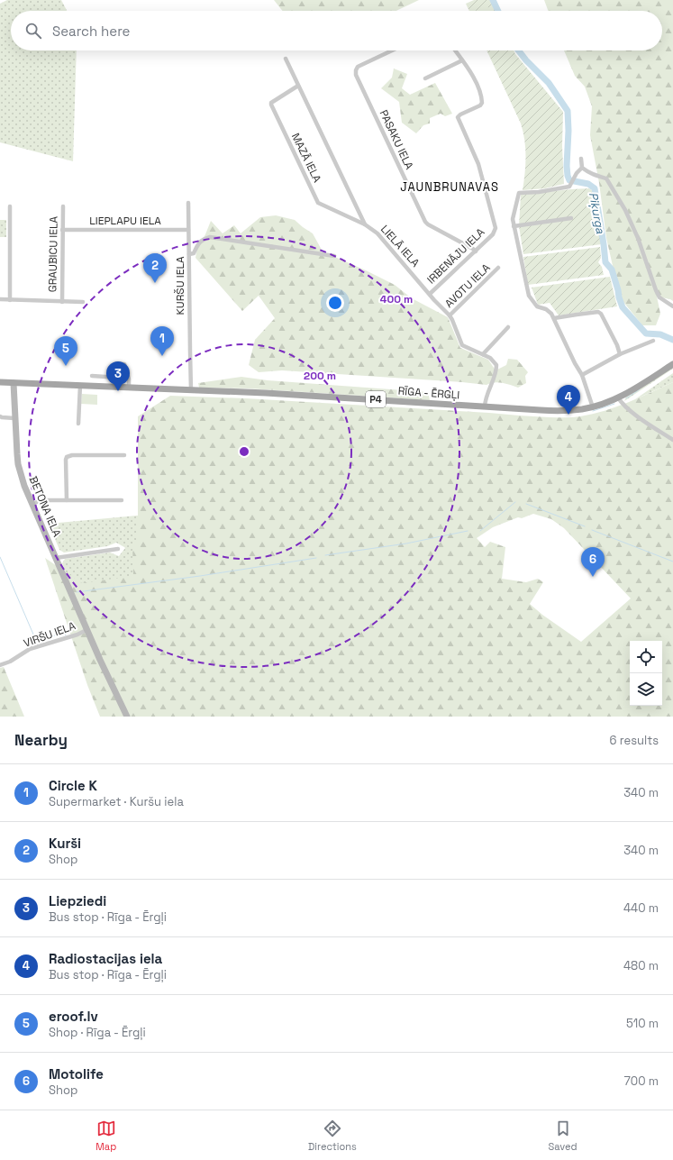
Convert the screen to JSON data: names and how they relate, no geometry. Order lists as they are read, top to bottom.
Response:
{
  "streets": {
    "main road": ["RĪGA - ĒRGĻI", "P4", "BETONA IELA"],
    "street": [
      "PASAKU IELA",
      "MAZĀ IELA",
      "LIEPLAPU IELA",
      "LIELĀ IELA",
      "GRAUBICU IELA",
      "IRBENĀJU IELA",
      "KURŠU IELA",
      "AVOTU IELA",
      "VIRŠU IELA"
    ]
  },
  "crossings": [
    ["PASAKU IELA", "IRBENĀJU IELA"],
    ["MAZĀ IELA", "LIELĀ IELA"],
    ["LIEPLAPU IELA", "GRAUBICU IELA"],
    ["LIEPLAPU IELA", "KURŠU IELA"],
    ["LIELĀ IELA", "IRBENĀJU IELA"],
    ["LIELĀ IELA", "AVOTU IELA"],
    ["LIELĀ IELA", "RĪGA - ĒRGĻI"],
    ["KURŠU IELA", "RĪGA - ĒRGĻI"],
    ["RĪGA - ĒRGĻI", "BETONA IELA"],
    ["BETONA IELA", "VIRŠU IELA"]
  ],
  "districts": ["JAUNBRUNAVAS"],
  "water": ["Piķurga"],
  "page": {
    "search": "Search here",
    "pins": [
      "2",
      "1",
      "5",
      "3",
      "4",
      "6"
    ],
    "heading": ["Nearby", "6 results"],
    "list": [
      {
        "mark": "1",
        "name": "Circle K",
        "note": "Supermarket · Kuršu iela",
        "value": "340 m"
      },
      {
        "mark": "2",
        "name": "Kurši",
        "note": "Shop",
        "value": "340 m"
      },
      {
        "mark": "3",
        "name": "Liepziedi",
        "note": "Bus stop · Rīga - Ērgļi",
        "value": "440 m"
      },
      {
        "mark": "4",
        "name": "Radiostacijas iela",
        "note": "Bus stop · Rīga - Ērgļi",
        "value": "480 m"
      },
      {
        "mark": "5",
        "name": "eroof.lv",
        "note": "Shop · Rīga - Ērgļi",
        "value": "510 m"
      },
      {
        "mark": "6",
        "name": "Motolife",
        "note": "Shop",
        "value": "700 m"
      }
    ],
    "nav": ["Map", "Directions", "Saved"]
  },
  "rings": ["400 m", "200 m"]
}
